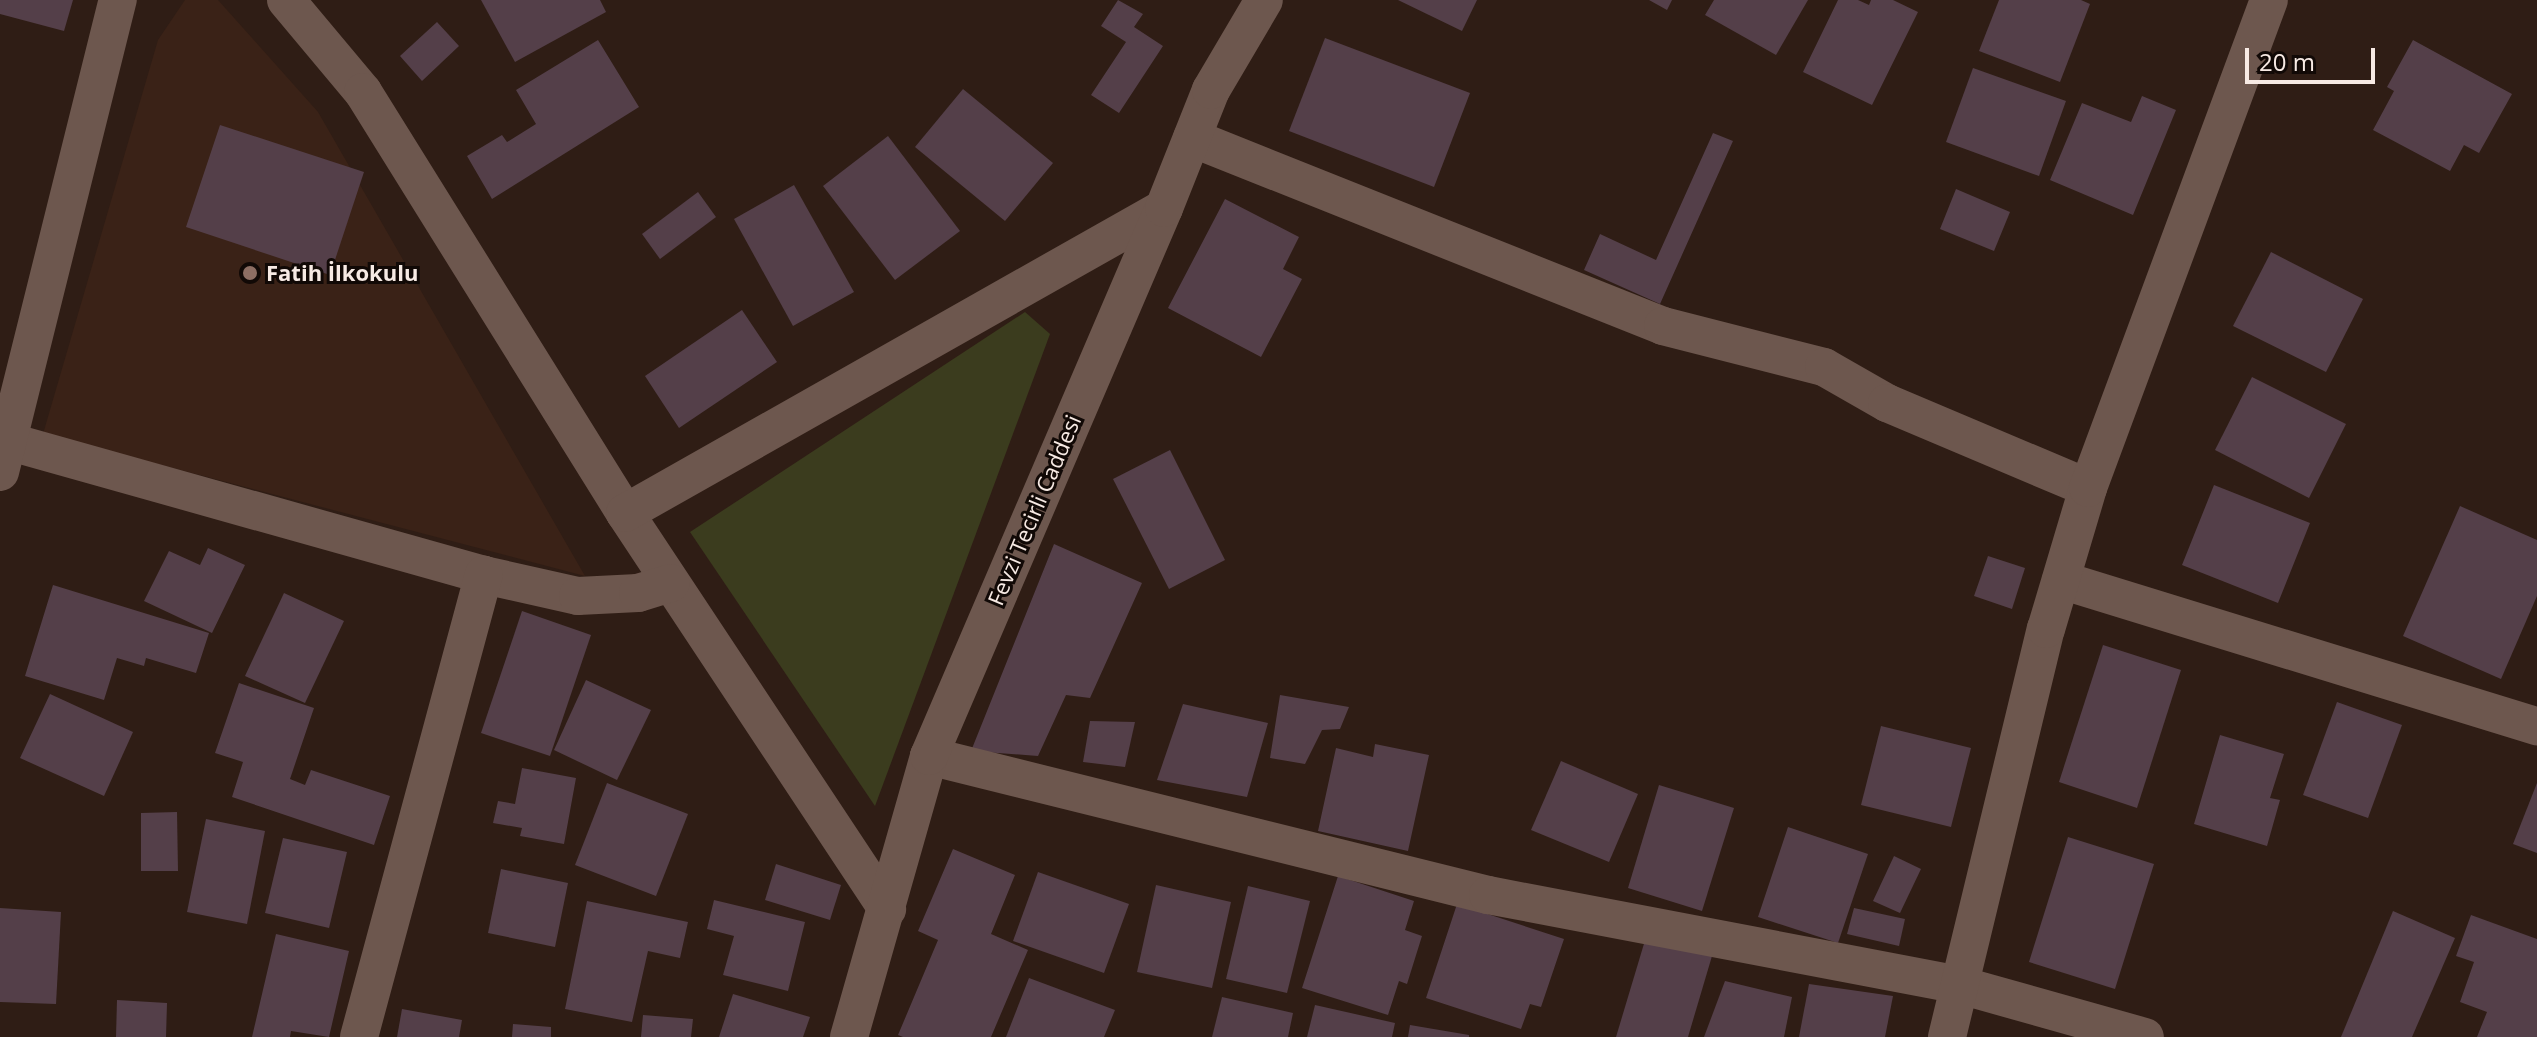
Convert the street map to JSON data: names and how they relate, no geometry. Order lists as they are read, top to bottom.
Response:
{
  "streets": {
    "street": ["Fevzi Tecirli Caddesi"]
  },
  "places": ["Fatih İlkokulu"],
  "scale_bar": "20 m"
}
